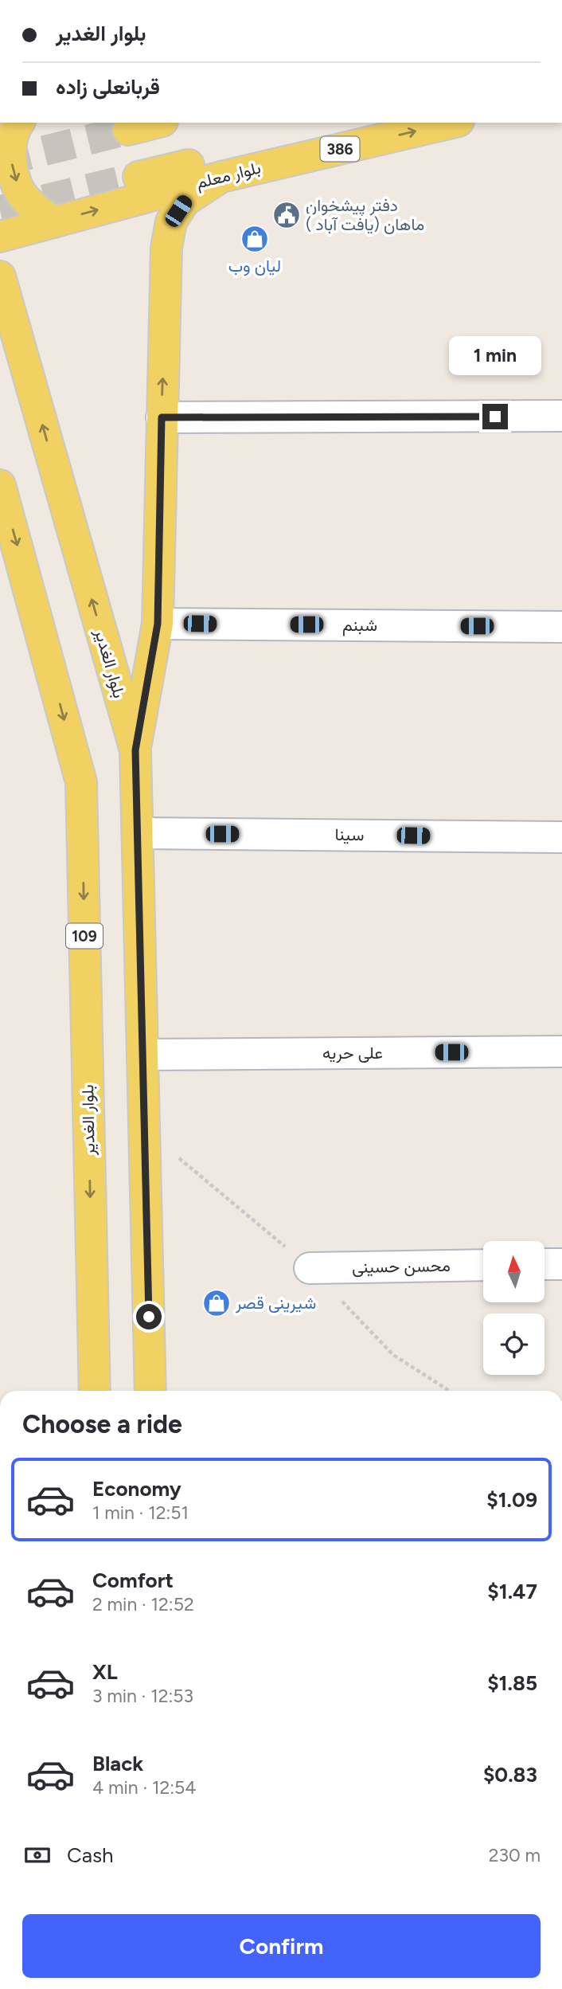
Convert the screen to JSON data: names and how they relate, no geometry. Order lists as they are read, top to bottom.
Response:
{
  "streets": {
    "main road": [
      "386",
      "بلوار معلم",
      "بلوار الغدیر",
      "109"
    ],
    "street": [
      "شبنم",
      "سینا",
      "علی حریه",
      "محسن حسینی"
    ]
  },
  "crossings": [
    ["بلوار الغدیر", "سینا"],
    ["بلوار الغدیر", "علی حریه"]
  ],
  "places": {
    "public building": ["دفتر پیشخوان ماهان (یافت آباد )"],
    "shop": ["لیان وب", "شیرینی قصر"]
  },
  "north": "top",
  "page": {
    "banner": ["بلوار الغدیر", "قربانعلی زاده"],
    "bubble": "1 min",
    "heading": "Choose a ride",
    "list": [
      {
        "name": "Economy",
        "note": "1 min · 12:51",
        "value": "$1.09"
      },
      {
        "name": "Comfort",
        "note": "2 min · 12:52",
        "value": "$1.47"
      },
      {
        "name": "XL",
        "note": "3 min · 12:53",
        "value": "$1.85"
      },
      {
        "name": "Black",
        "note": "4 min · 12:54",
        "value": "$0.83"
      }
    ],
    "pay": ["Cash", "230 m"],
    "buttons": "Confirm"
  }
}
